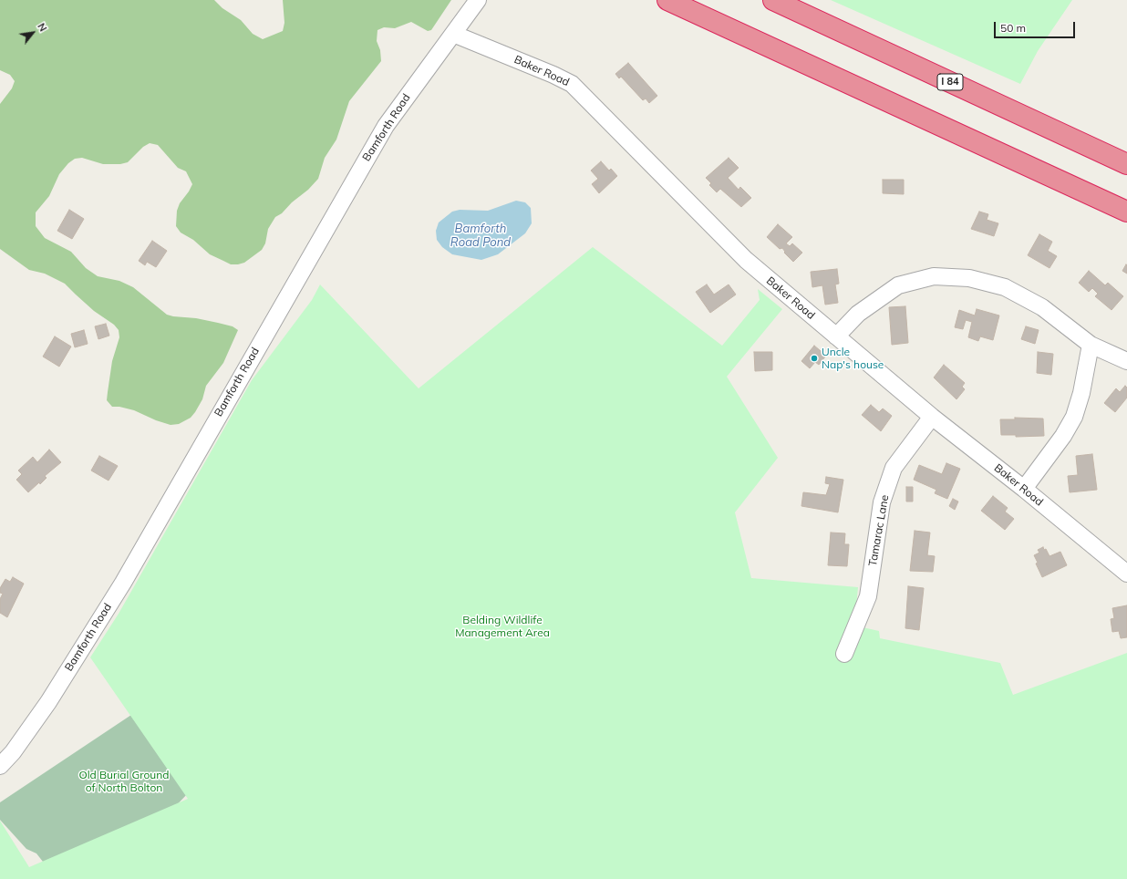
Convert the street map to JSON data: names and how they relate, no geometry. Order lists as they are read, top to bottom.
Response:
{
  "streets": {
    "highway": ["I 84"],
    "street": ["Baker Road", "Bamforth Road", "Tamarac Lane"]
  },
  "crossings": [
    ["Baker Road", "Bamforth Road"],
    ["Baker Road", "Tamarac Lane"]
  ],
  "water": ["Bamforth Road Pond"],
  "parks": ["Belding Wildlife Management Area", "Old Burial Ground of North Bolton"],
  "places": ["Uncle Nap's house"],
  "scale_bar": "50 m",
  "north": "top right"
}
